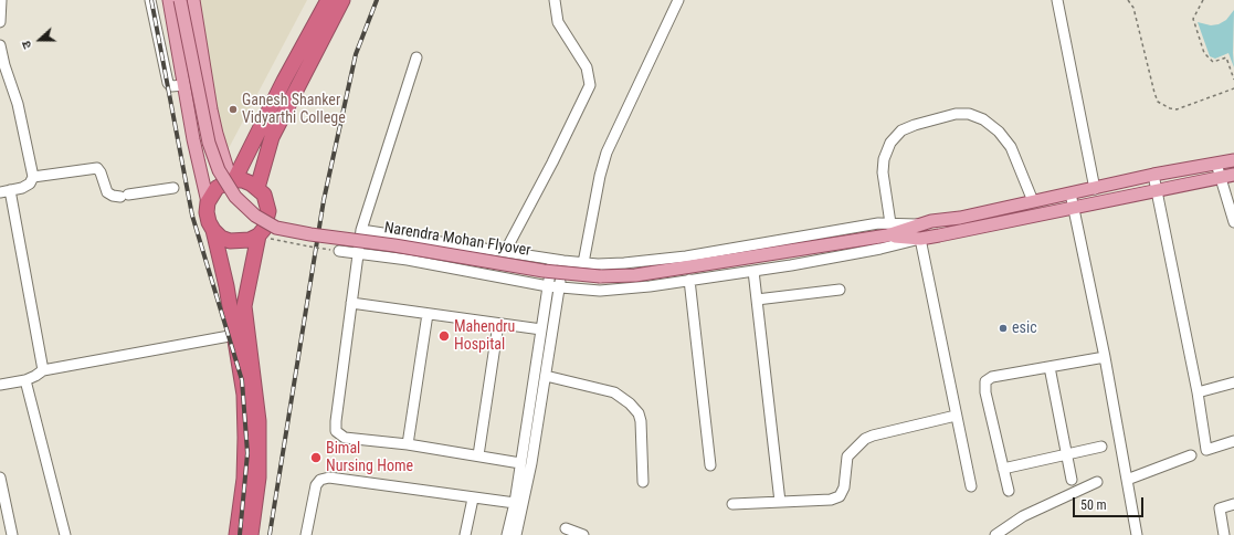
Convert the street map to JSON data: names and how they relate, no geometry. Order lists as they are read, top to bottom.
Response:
{
  "streets": {
    "main road": ["Narendra Mohan Flyover"]
  },
  "places": [
    "Ganesh Shanker Vidyarthi College",
    "esic",
    "Mahendru Hospital",
    "Bimal Nursing Home"
  ],
  "scale_bar": "50 m",
  "north": "left"
}
